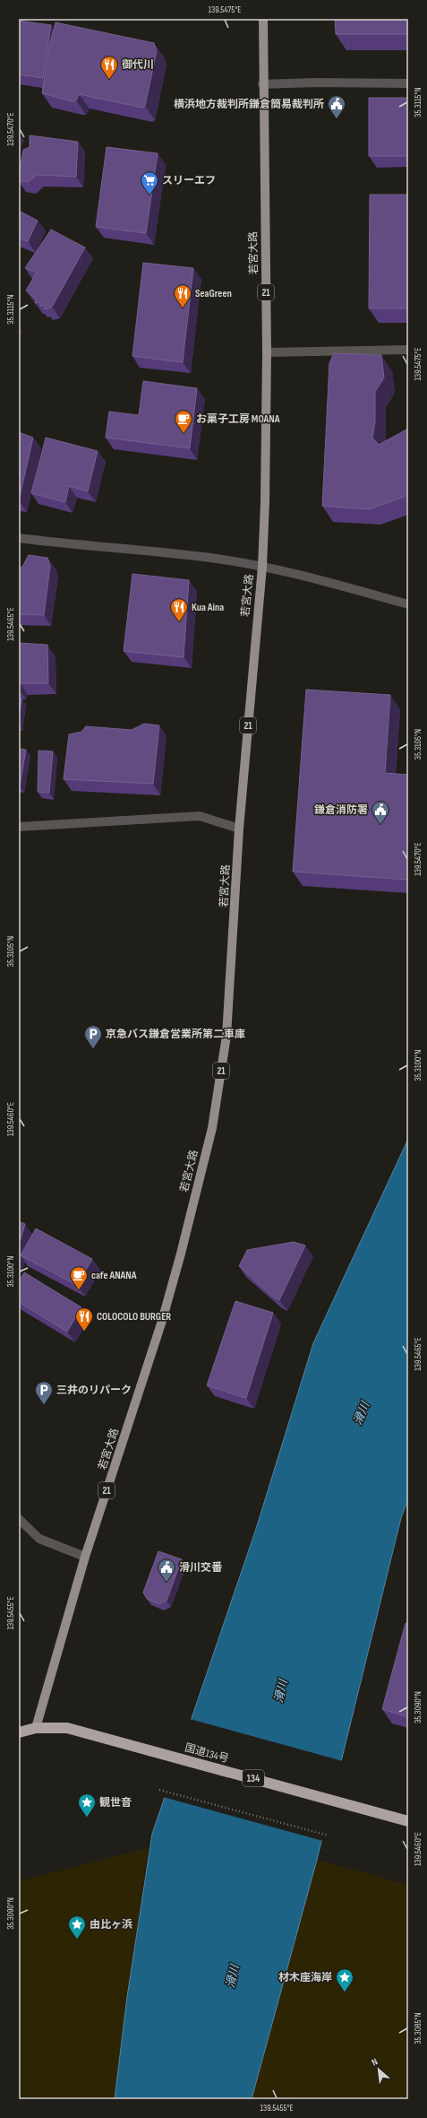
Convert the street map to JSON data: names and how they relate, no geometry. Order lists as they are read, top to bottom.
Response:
{
  "streets": {
    "highway": ["国道134号", "134"],
    "main road": ["若宮大路", "21"]
  },
  "crossings": [
    ["若宮大路", "国道134号"]
  ],
  "water": ["滑川"],
  "places": {
    "restaurant": [
      "御代川",
      "SeaGreen",
      "Kua Aina",
      "COLOCOLO BURGER"
    ],
    "public building": ["横浜地方裁判所鎌倉簡易裁判所", "鎌倉消防署", "滑川交番"],
    "supermarket": ["スリーエフ"],
    "cafe": ["お菓子工房 MOANA", "cafe ANANA"],
    "parking": ["京急バス鎌倉営業所第二車庫", "三井のリパーク"],
    "place": ["観世音", "由比ヶ浜", "材木座海岸"]
  },
  "north": "top left",
  "coordinates": [
    "139.5475°E",
    "35.3115°N",
    "139.5470°E",
    "139.5465°E",
    "35.3105°N",
    "35.3100°N",
    "139.5460°E",
    "139.5455°E",
    "35.3090°N",
    "35.3085°N"
  ]
}
